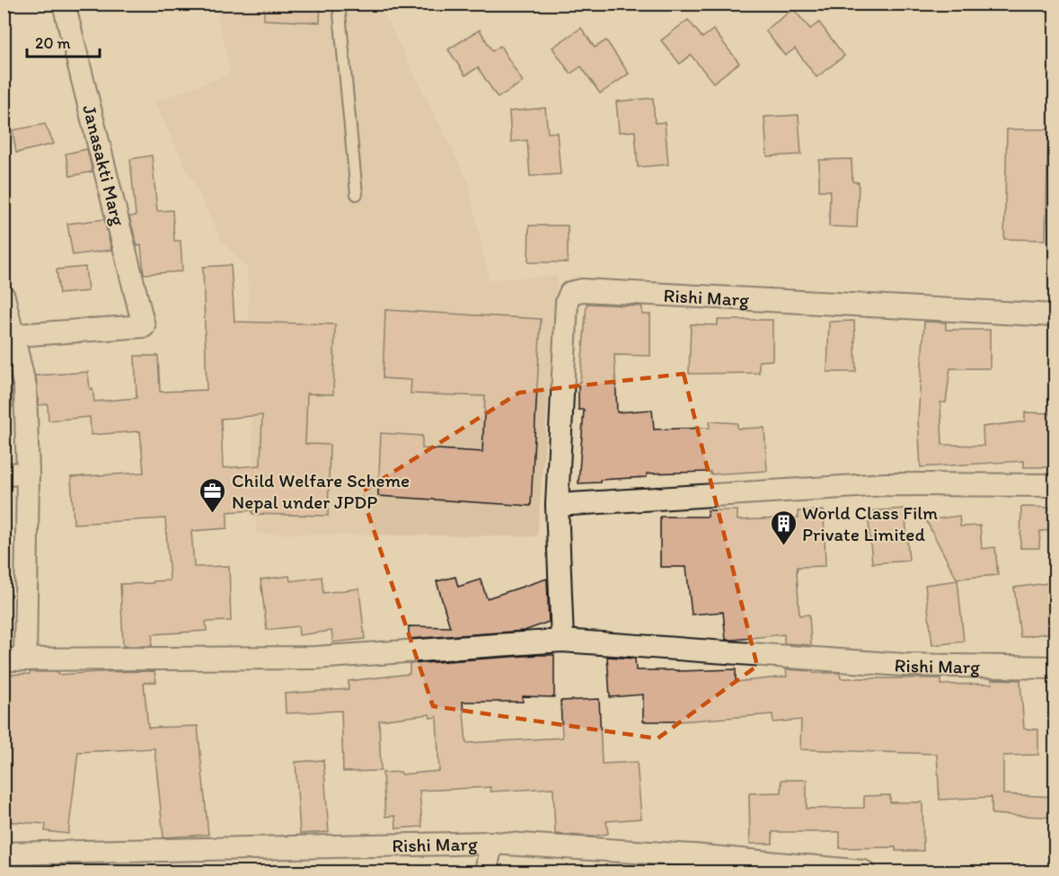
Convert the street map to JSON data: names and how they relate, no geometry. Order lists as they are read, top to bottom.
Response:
{
  "streets": {
    "street": ["Janasakti Marg", "Rishi Marg"]
  },
  "places": {
    "office": ["Child Welfare Scheme Nepal under JPDP"],
    "building": ["World Class Film Private Limited"]
  },
  "scale_bar": "20 m"
}
